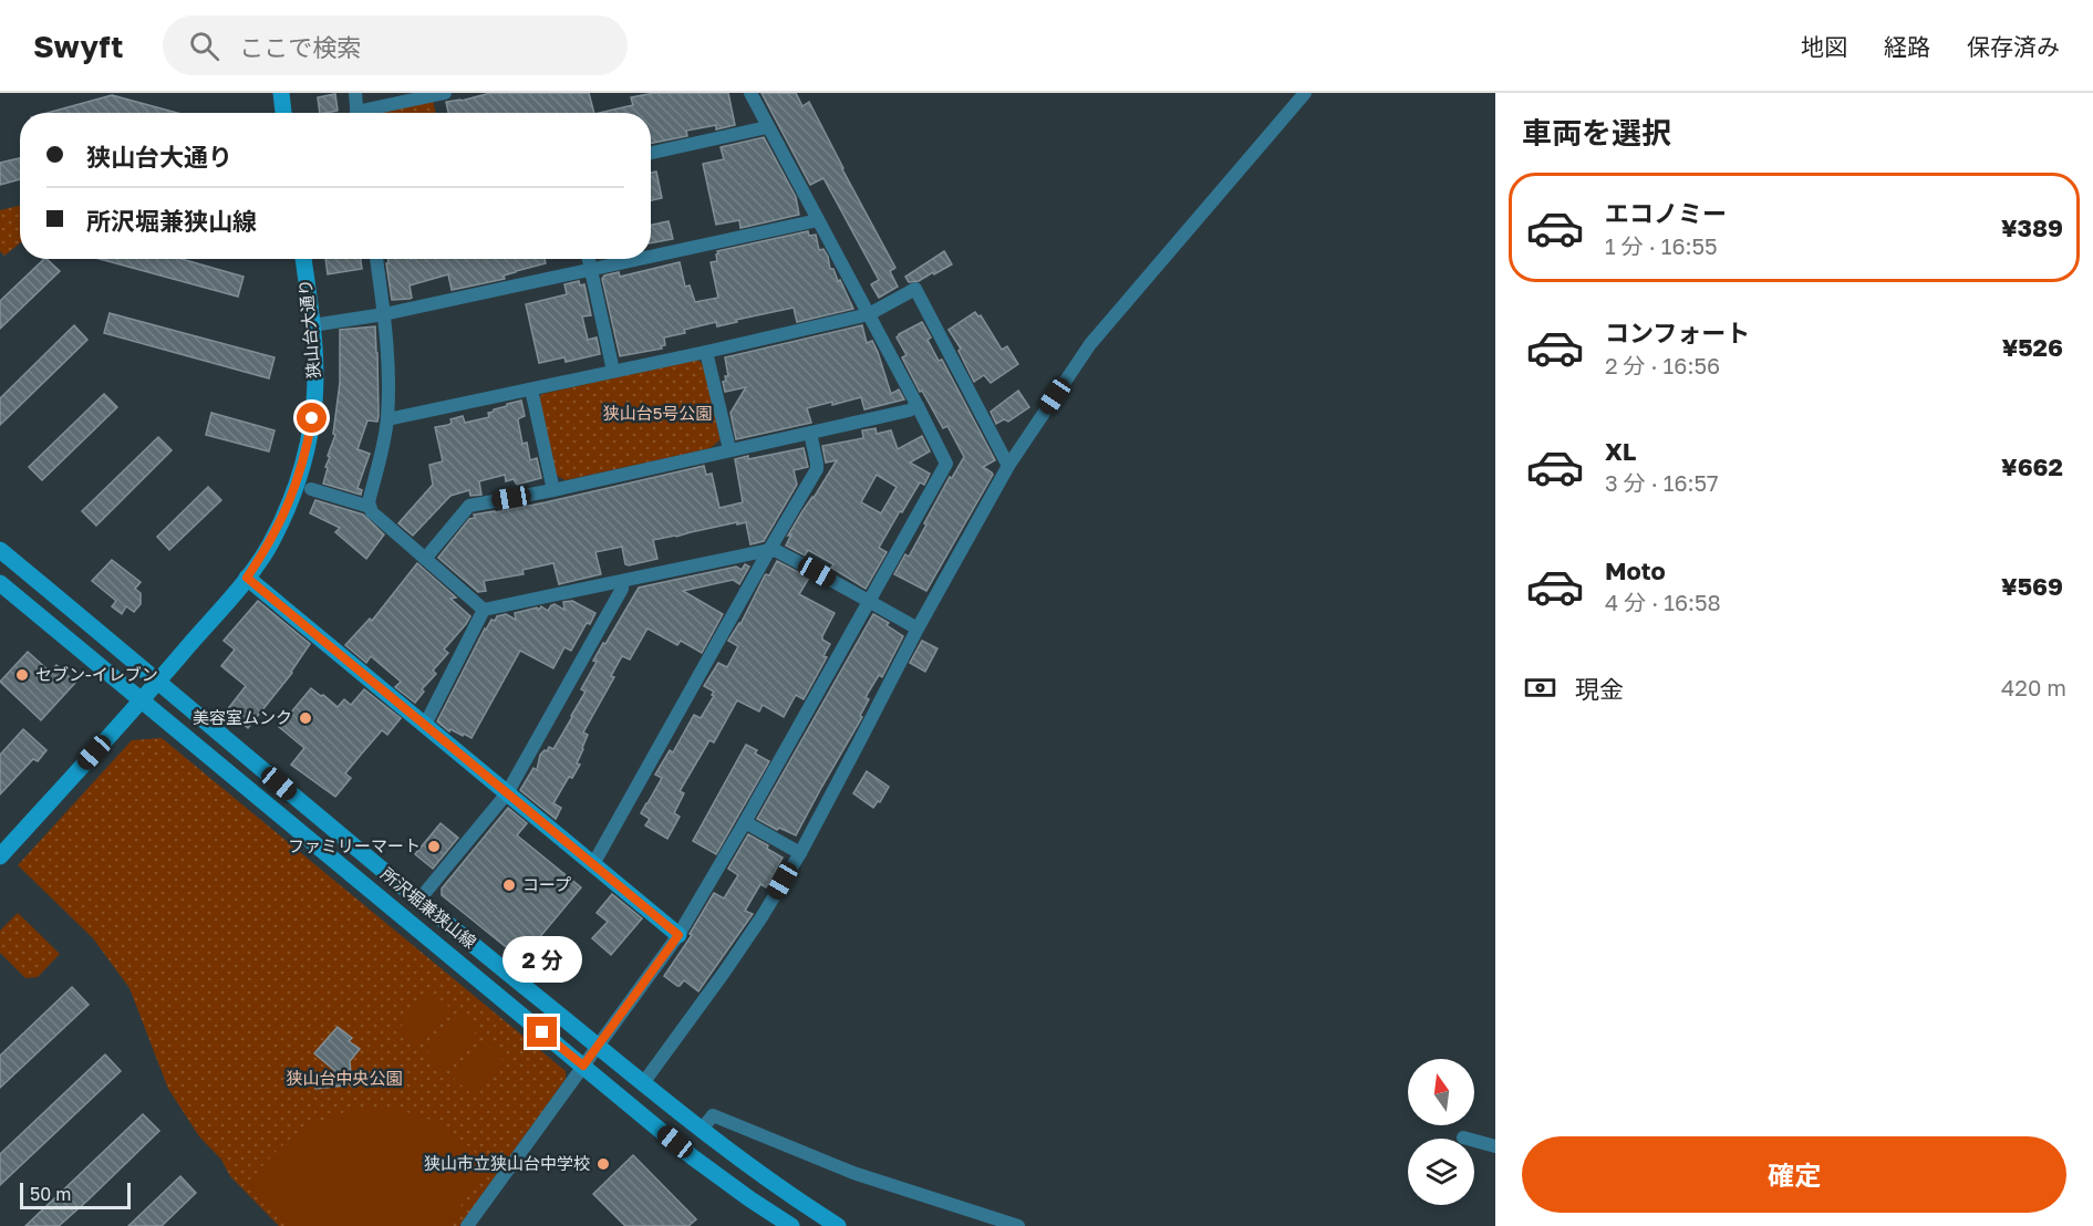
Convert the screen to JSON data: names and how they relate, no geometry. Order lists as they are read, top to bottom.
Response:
{
  "streets": {
    "main road": ["狭山台大通り", "所沢堀兼狭山線"]
  },
  "crossings": [
    ["狭山台大通り", "所沢堀兼狭山線"]
  ],
  "parks": ["狭山台5号公園", "狭山台中央公園"],
  "places": [
    "セブン-イレブン",
    "美容室ムンク",
    "ファミリーマート",
    "コープ",
    "狭山市立狭山台中学校"
  ],
  "scale_bar": "50 m",
  "north": "top",
  "page": {
    "header": "Swyft",
    "search": "ここで検索",
    "nav": ["地図", "経路", "保存済み"],
    "heading": "車両を選択",
    "banner": ["狭山台大通り", "所沢堀兼狭山線"],
    "list": [
      {
        "name": "エコノミー",
        "note": "1 分 · 16:55",
        "value": "¥389"
      },
      {
        "name": "コンフォート",
        "note": "2 分 · 16:56",
        "value": "¥526"
      },
      {
        "name": "XL",
        "note": "3 分 · 16:57",
        "value": "¥662"
      },
      {
        "name": "Moto",
        "note": "4 分 · 16:58",
        "value": "¥569"
      }
    ],
    "pay": ["現金", "420 m"],
    "bubble": "2 分",
    "buttons": "確定",
    "scale": "50 m"
  }
}
